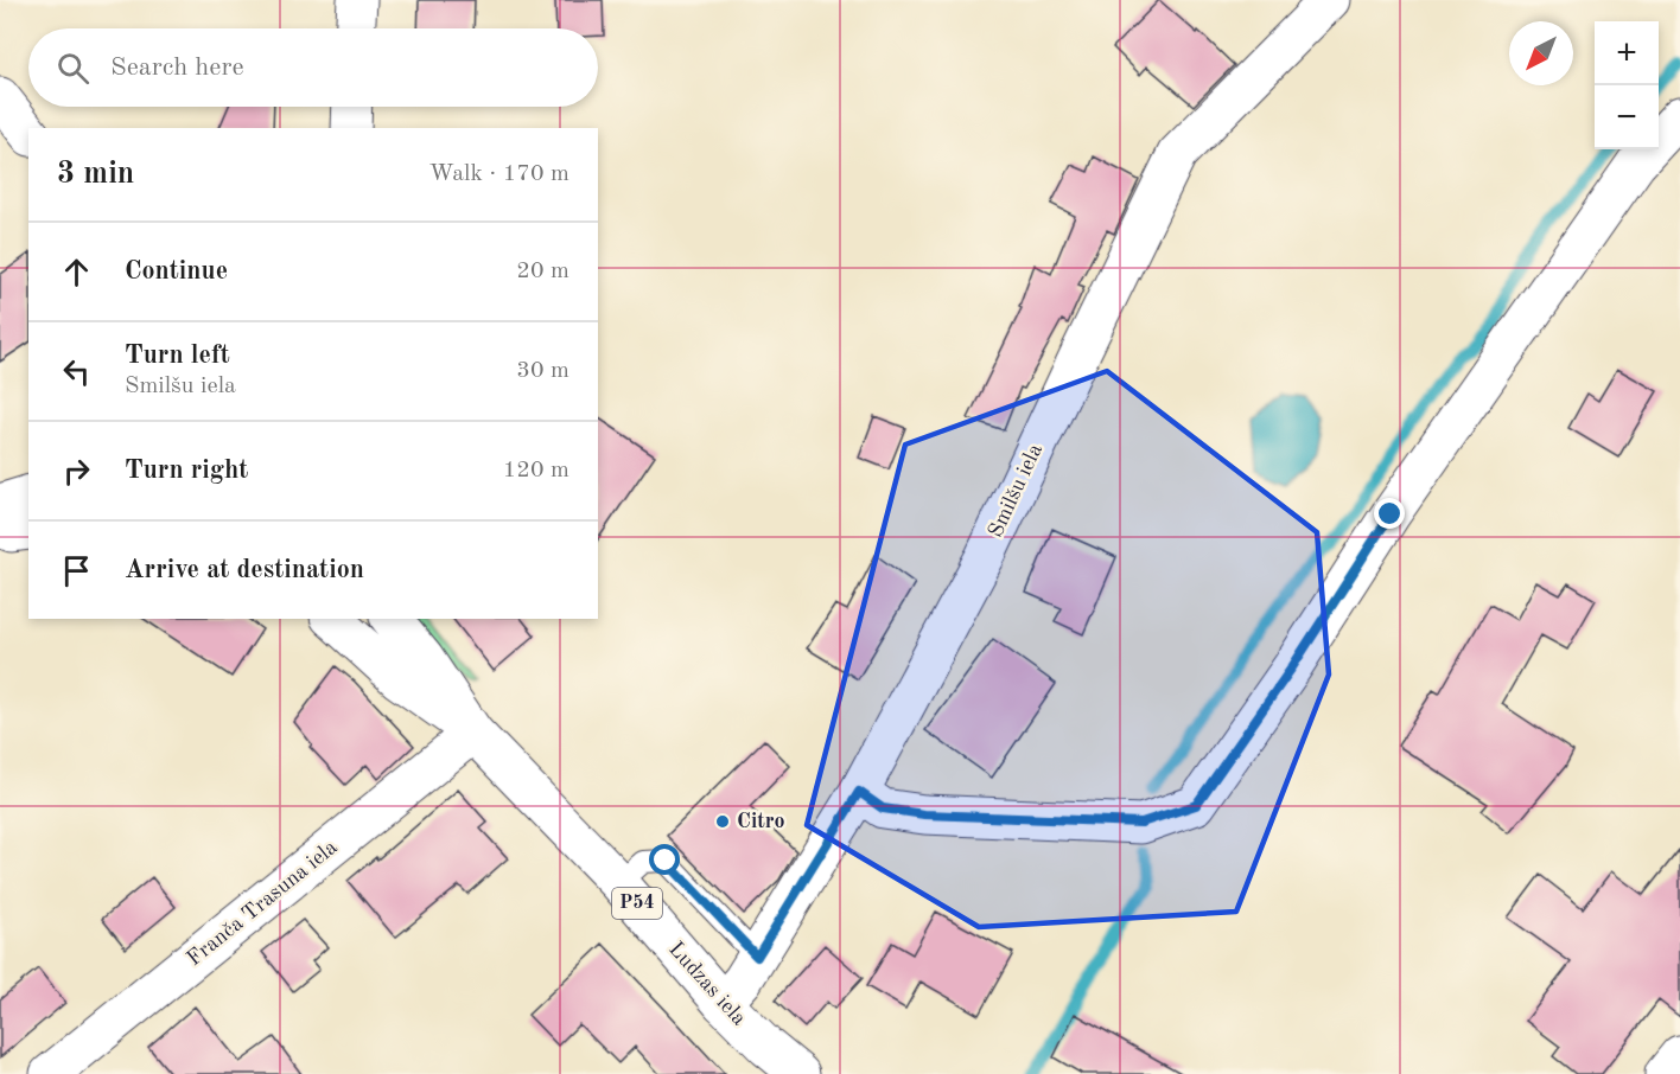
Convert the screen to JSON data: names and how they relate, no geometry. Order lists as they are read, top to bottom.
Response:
{
  "streets": {
    "street": [
      "Smilšu iela",
      "Franča Trasuna iela",
      "P54",
      "Ludzas iela"
    ]
  },
  "crossings": [
    ["Smilšu iela", "Ludzas iela"],
    ["Franča Trasuna iela", "Ludzas iela"]
  ],
  "places": ["Citro"],
  "north": "bottom left",
  "page": {
    "map_buttons": ["+", "−"],
    "search": "Search here",
    "heading": ["3 min", "Walk · 170 m"],
    "list": [
      ["Continue", "20 m"],
      ["Turn left", "Smilšu iela", "30 m"],
      ["Turn right", "120 m"],
      "Arrive at destination"
    ]
  }
}
